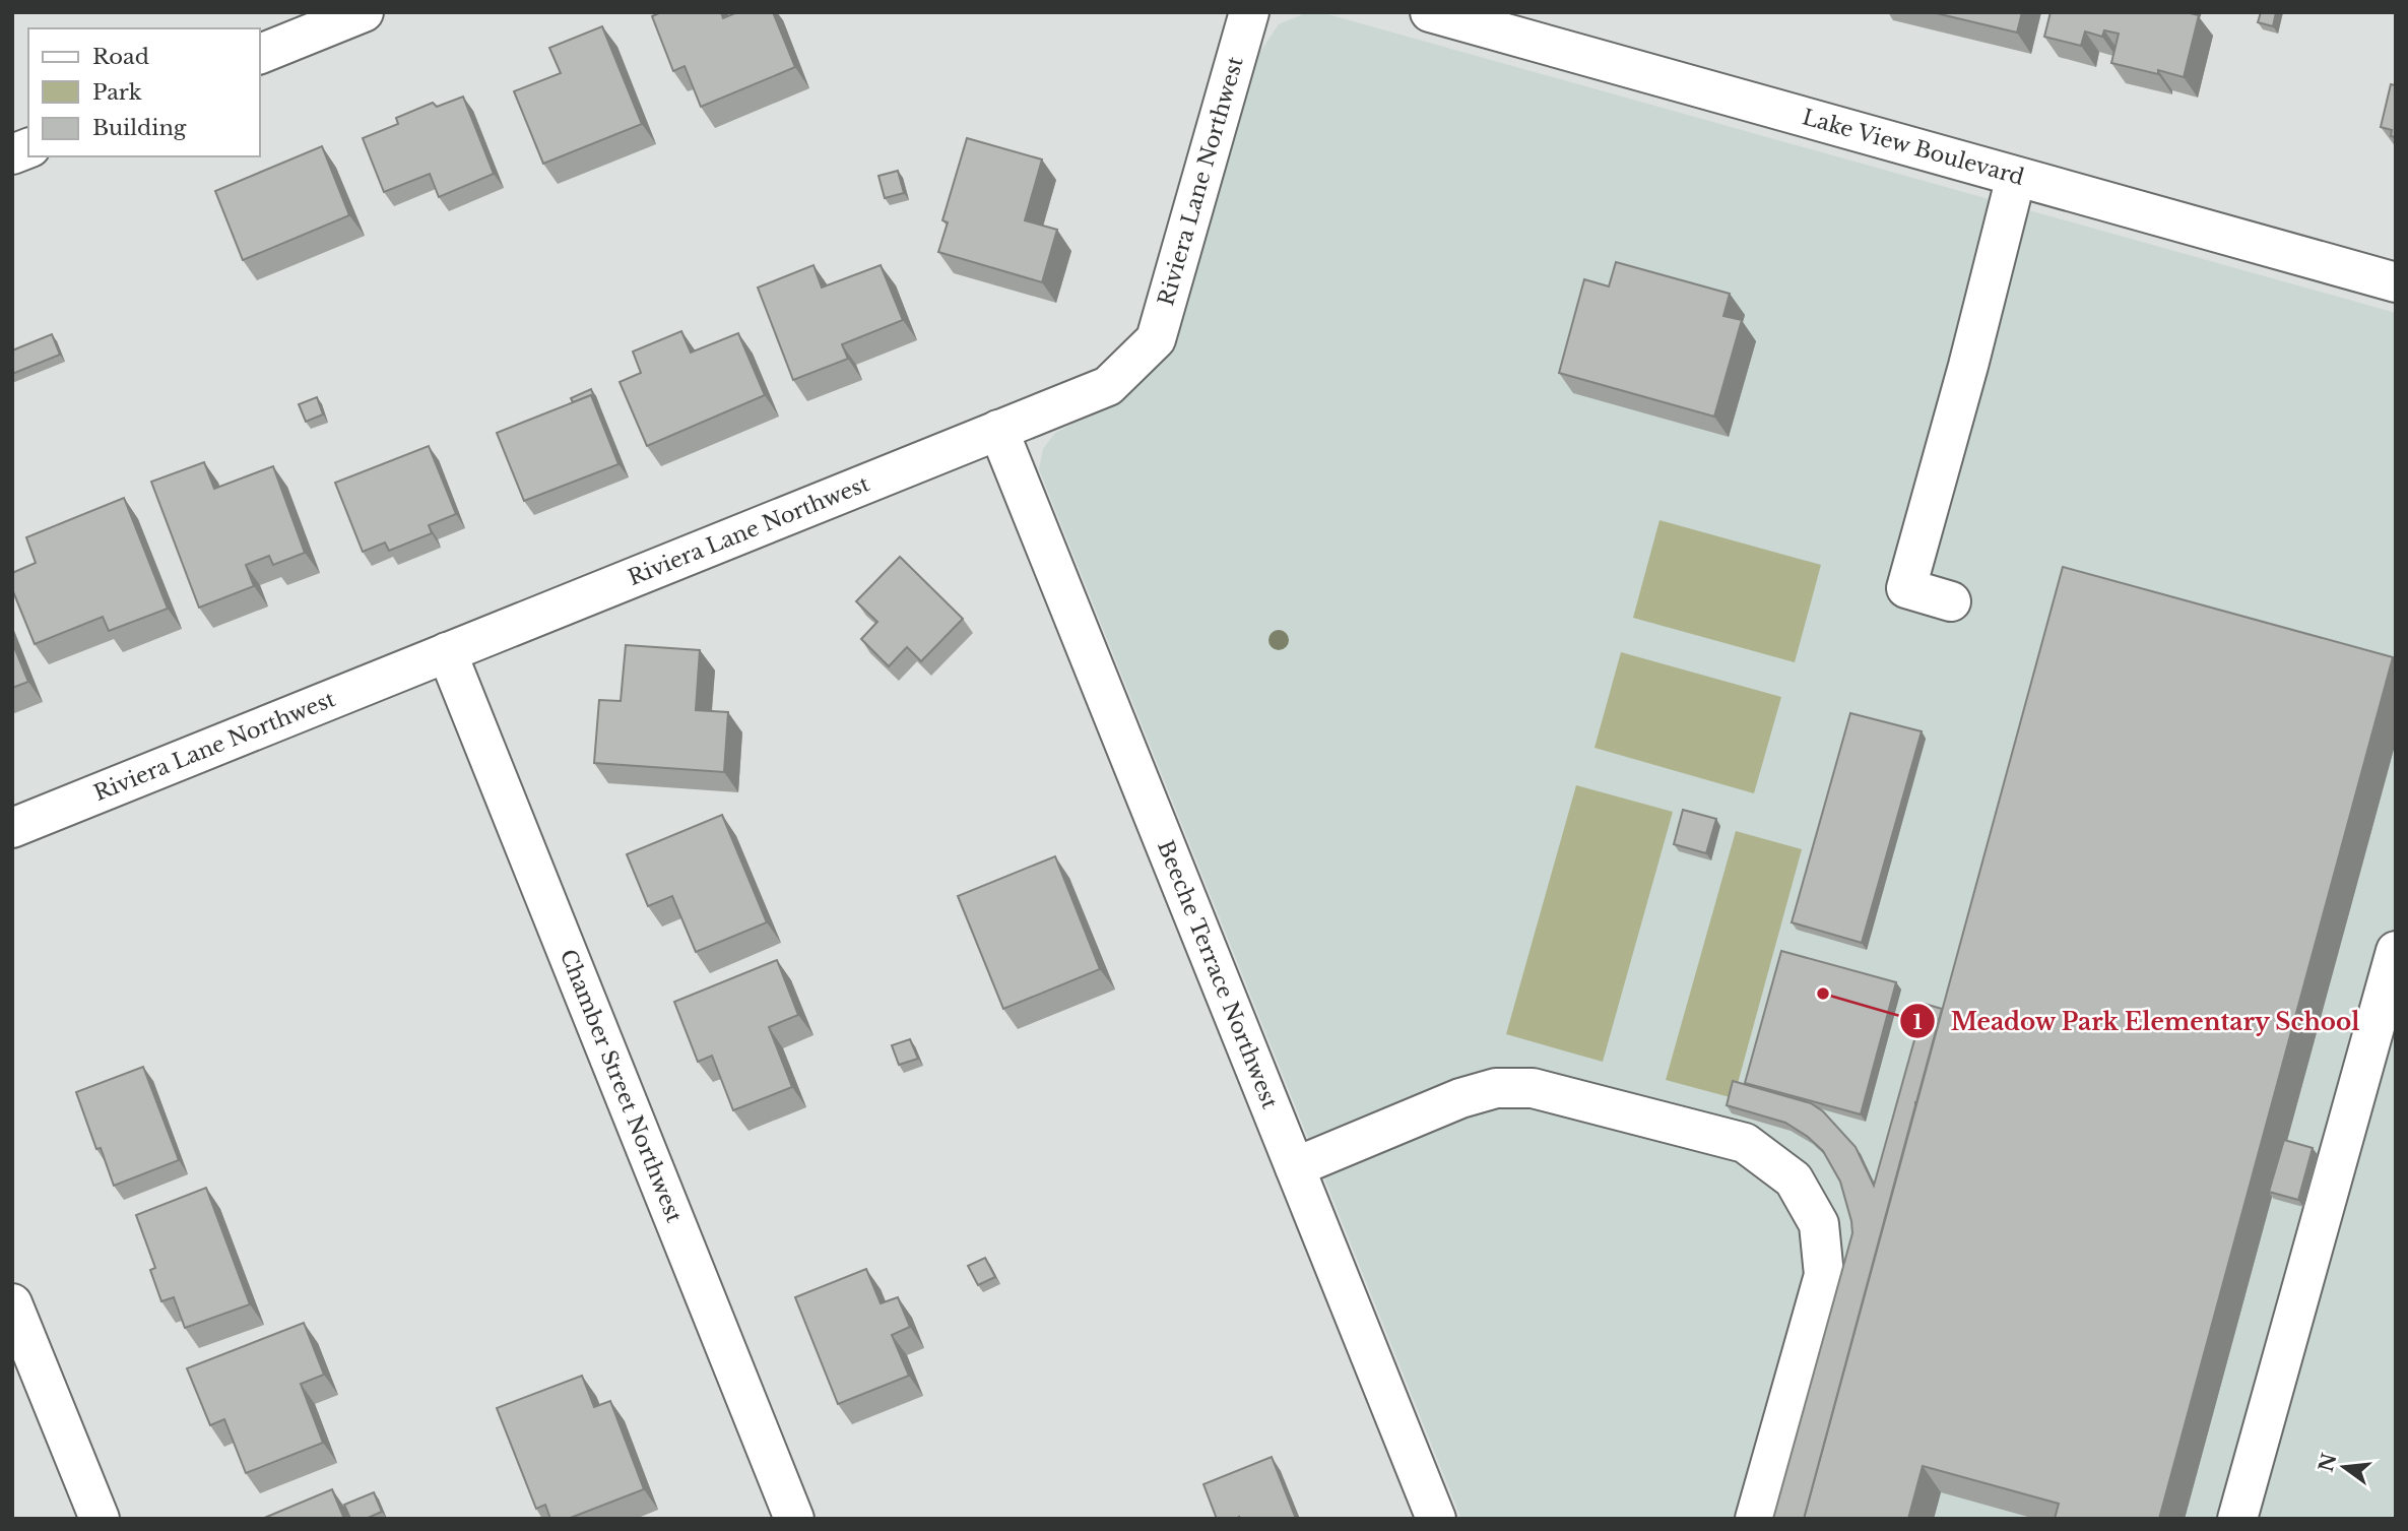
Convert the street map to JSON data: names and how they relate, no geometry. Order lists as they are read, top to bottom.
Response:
{
  "streets": {
    "street": [
      "Lake View Boulevard",
      "Riviera Lane Northwest",
      "Beeche Terrace Northwest",
      "Chamber Street Northwest"
    ]
  },
  "crossings": [
    ["Riviera Lane Northwest", "Beeche Terrace Northwest"],
    ["Riviera Lane Northwest", "Chamber Street Northwest"]
  ],
  "places": ["Meadow Park Elementary School"],
  "legend": ["Road", "Park", "Building"],
  "north": "left"
}
